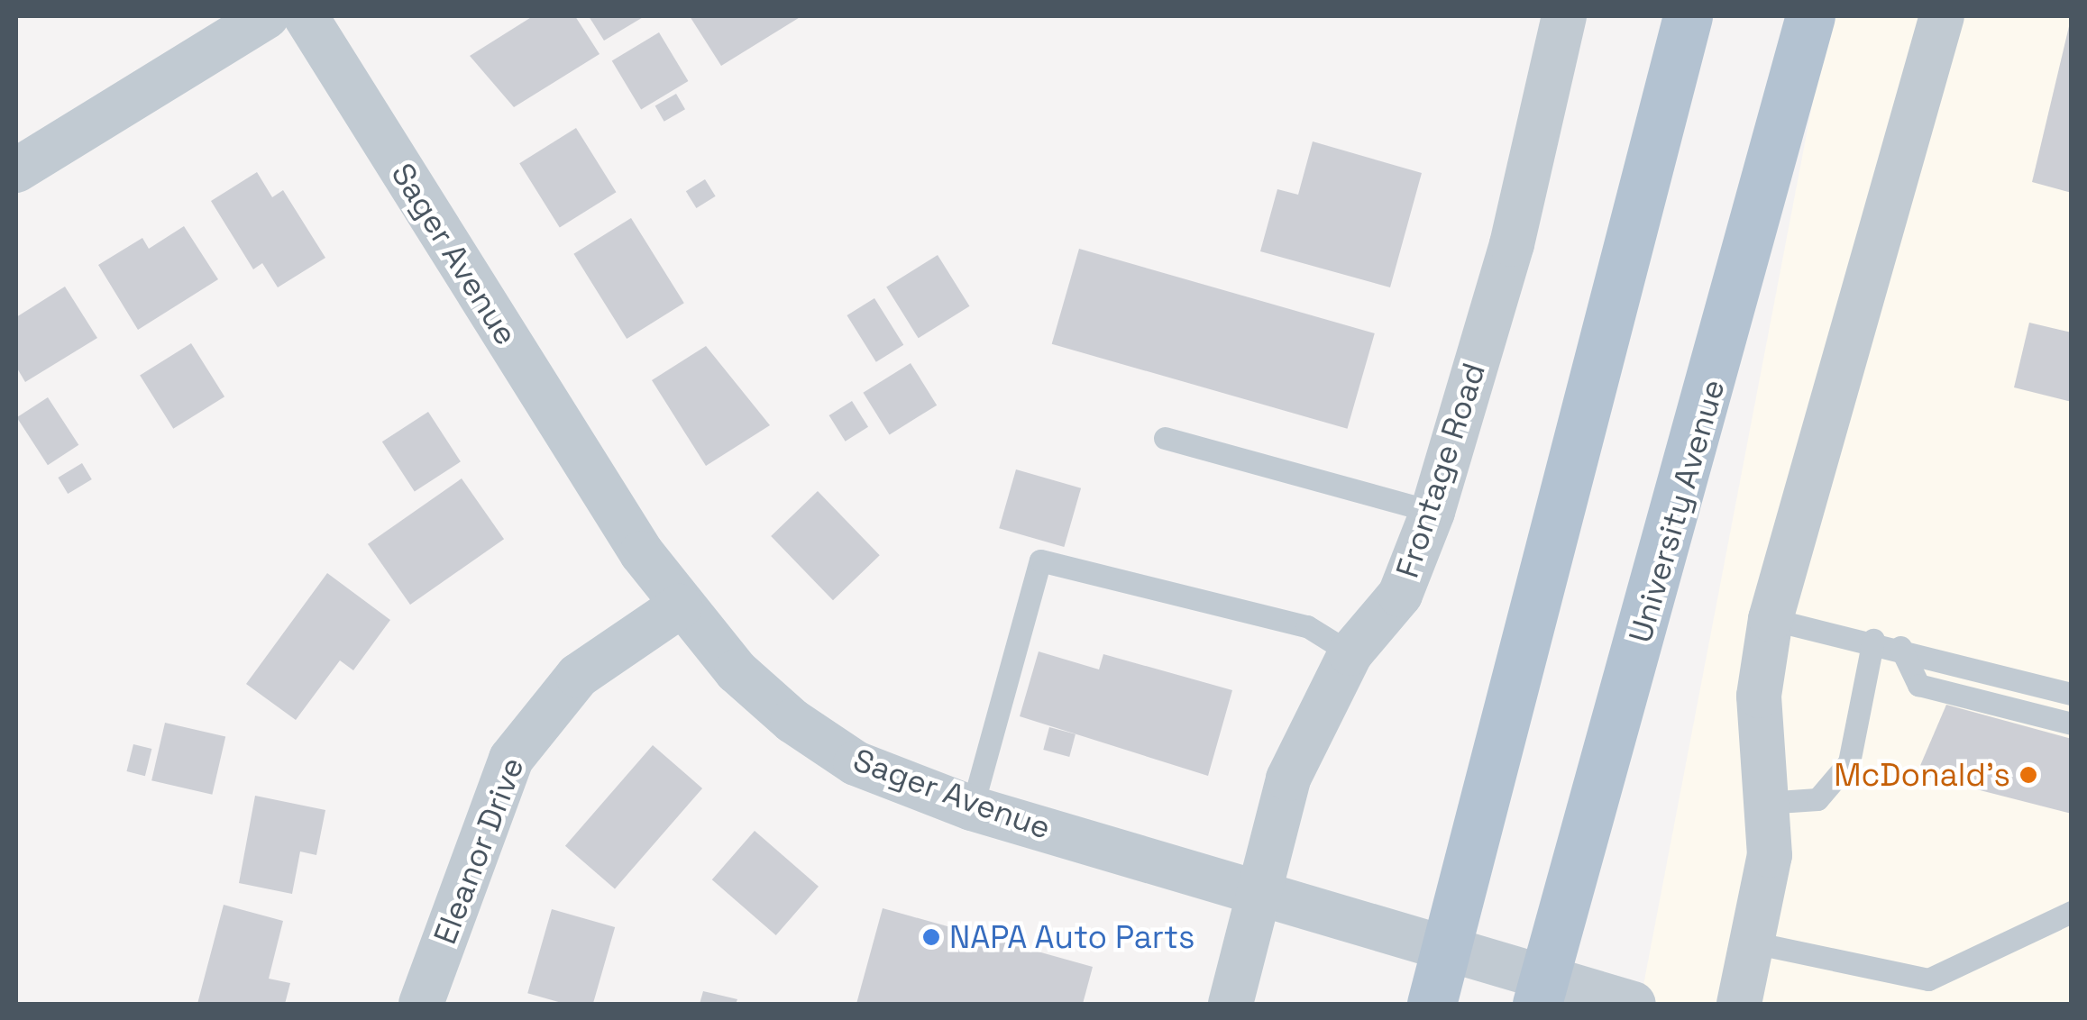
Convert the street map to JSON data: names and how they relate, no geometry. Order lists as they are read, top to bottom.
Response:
{
  "streets": {
    "main road": ["University Avenue"],
    "street": ["Sager Avenue", "Frontage Road", "Eleanor Drive"]
  },
  "crossings": [
    ["Sager Avenue", "Frontage Road"],
    ["Sager Avenue", "University Avenue"],
    ["Sager Avenue", "Eleanor Drive"]
  ],
  "places": ["McDonald's", "NAPA Auto Parts"]
}
